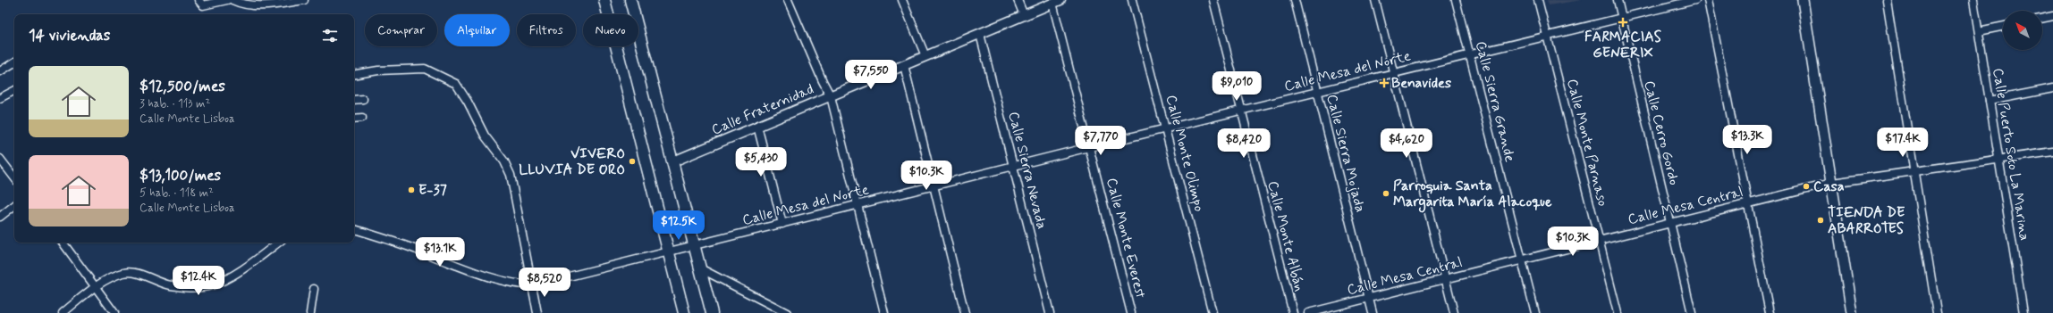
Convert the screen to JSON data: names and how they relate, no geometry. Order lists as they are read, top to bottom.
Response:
{
  "streets": {
    "street": [
      "Calle Mesa del Norte",
      "Calle Sierra Grande",
      "Calle Fraternidad",
      "Calle Cerro Gordo",
      "Calle Monte Parnaso",
      "Calle Monte Olimpo",
      "Calle Sierra Mojada",
      "Calle Puerto Soto La Marina",
      "Calle Sierra Nevada",
      "Calle Mesa Central",
      "Calle Monte Albán",
      "Calle Monte Everest"
    ]
  },
  "crossings": [
    ["Calle Mesa del Norte", "Calle Sierra Grande"],
    ["Calle Mesa del Norte", "Calle Cerro Gordo"],
    ["Calle Mesa del Norte", "Calle Monte Parnaso"],
    ["Calle Mesa del Norte", "Calle Monte Olimpo"],
    ["Calle Mesa del Norte", "Calle Sierra Mojada"],
    ["Calle Mesa del Norte", "Calle Sierra Nevada"],
    ["Calle Mesa del Norte", "Calle Monte Albán"],
    ["Calle Mesa del Norte", "Calle Monte Everest"],
    ["Calle Sierra Grande", "Calle Mesa Central"],
    ["Calle Fraternidad", "Calle Sierra Nevada"],
    ["Calle Fraternidad", "Calle Monte Everest"],
    ["Calle Cerro Gordo", "Calle Mesa Central"],
    ["Calle Monte Parnaso", "Calle Mesa Central"],
    ["Calle Sierra Mojada", "Calle Mesa Central"],
    ["Calle Puerto Soto La Marina", "Calle Mesa Central"]
  ],
  "places": {
    "health": ["FARMACIAS GENERIX", "Benavides"],
    "other": [
      "VIVERO LLUVIA DE ORO",
      "Casa",
      "E-37",
      "Parroquia Santa Margarita María Alacoque",
      "TIENDA DE ABARROTES"
    ]
  },
  "north": "top left",
  "page": {
    "chip": [
      "Comprar",
      "Alquilar",
      "Filtros",
      "Nuevo"
    ],
    "heading": "14 viviendas",
    "list": [
      {
        "name": "$12,500/mes",
        "note": "3 hab. · 113 m² · Calle Monte Lisboa"
      },
      {
        "name": "$13,100/mes",
        "note": "5 hab. · 118 m² · Calle Monte Lisboa"
      }
    ],
    "price": [
      "$7,550",
      "$9,010",
      "$13.3K",
      "$7,770",
      "$17.4K",
      "$8,420",
      "$4,620",
      "$5,430",
      "$10.3K",
      "$12.5K",
      "$10.3K",
      "$13.1K",
      "$12.4K",
      "$8,520"
    ]
  }
}
